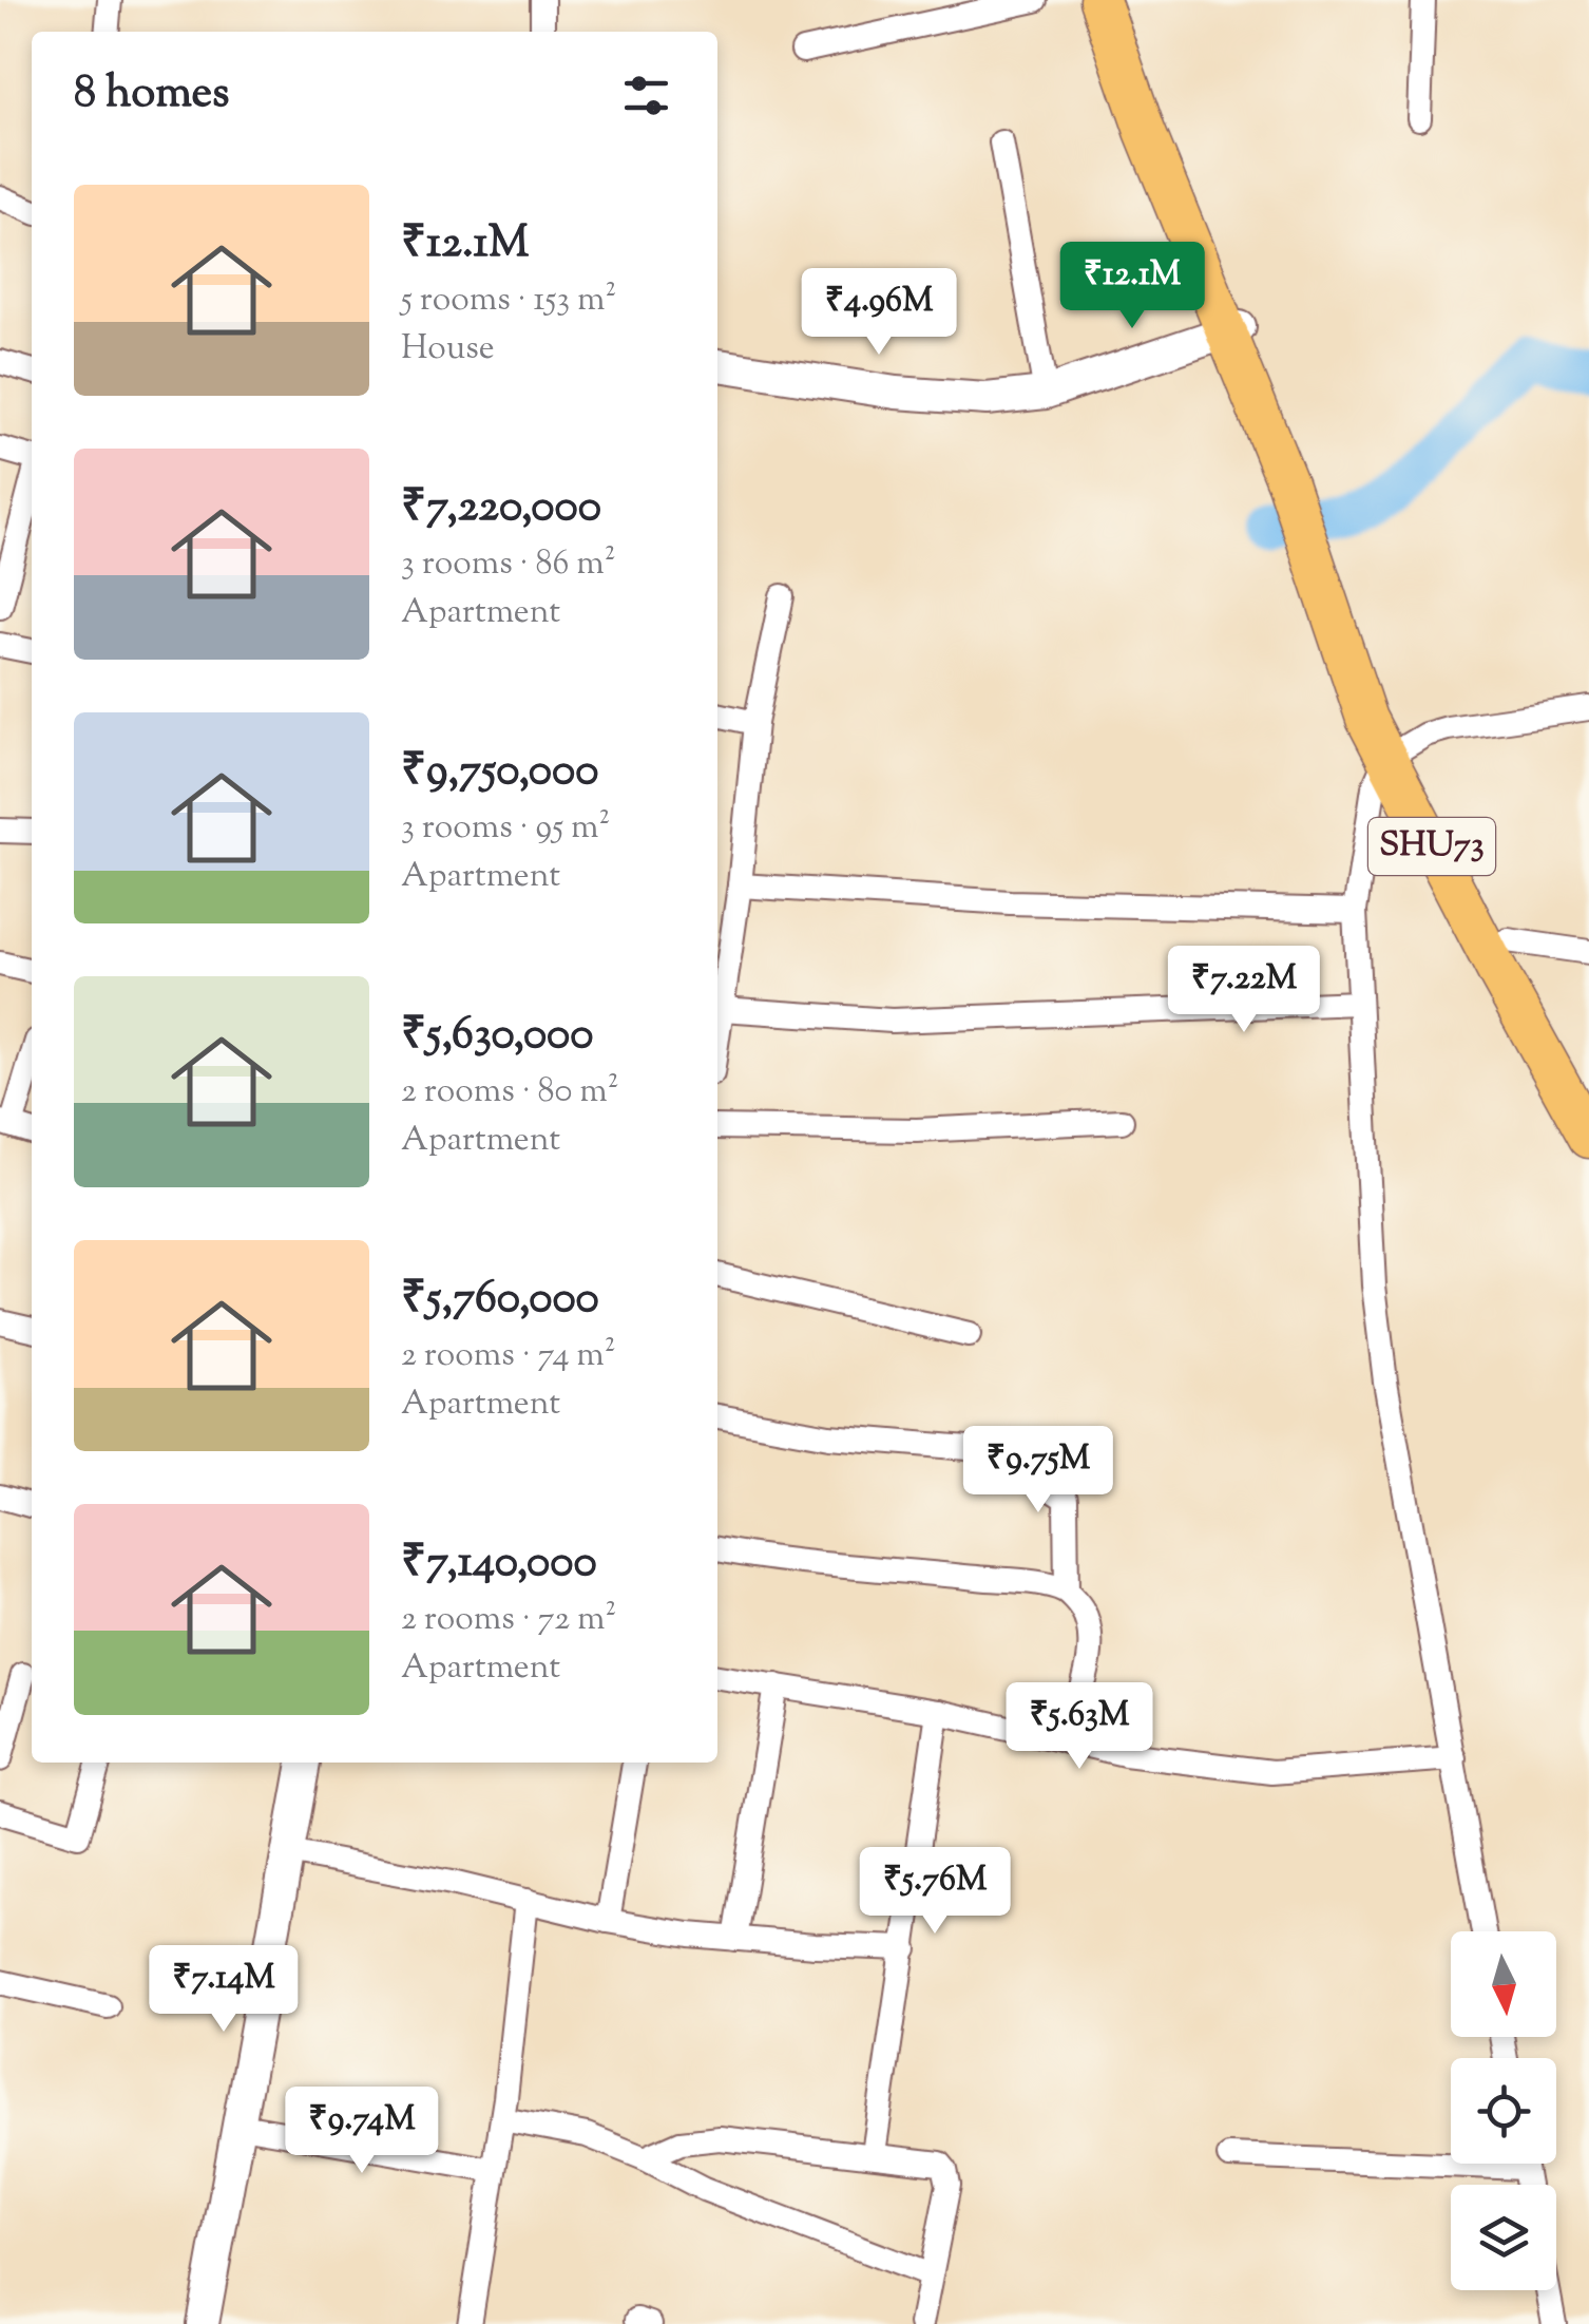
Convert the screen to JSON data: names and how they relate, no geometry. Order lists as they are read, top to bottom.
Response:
{
  "streets": {
    "main road": ["SHU73"]
  },
  "north": "bottom",
  "page": {
    "heading": "8 homes",
    "list": [
      {
        "name": "₹12.1M",
        "note": "5 rooms · 153 m² · House"
      },
      {
        "name": "₹7,220,000",
        "note": "3 rooms · 86 m² · Apartment"
      },
      {
        "name": "₹9,750,000",
        "note": "3 rooms · 95 m² · Apartment"
      },
      {
        "name": "₹5,630,000",
        "note": "2 rooms · 80 m² · Apartment"
      },
      {
        "name": "₹5,760,000",
        "note": "2 rooms · 74 m² · Apartment"
      },
      {
        "name": "₹7,140,000",
        "note": "2 rooms · 72 m² · Apartment"
      }
    ],
    "price": [
      "₹12.1M",
      "₹4.96M",
      "₹7.22M",
      "₹9.75M",
      "₹5.63M",
      "₹5.76M",
      "₹7.14M",
      "₹9.74M"
    ]
  }
}
